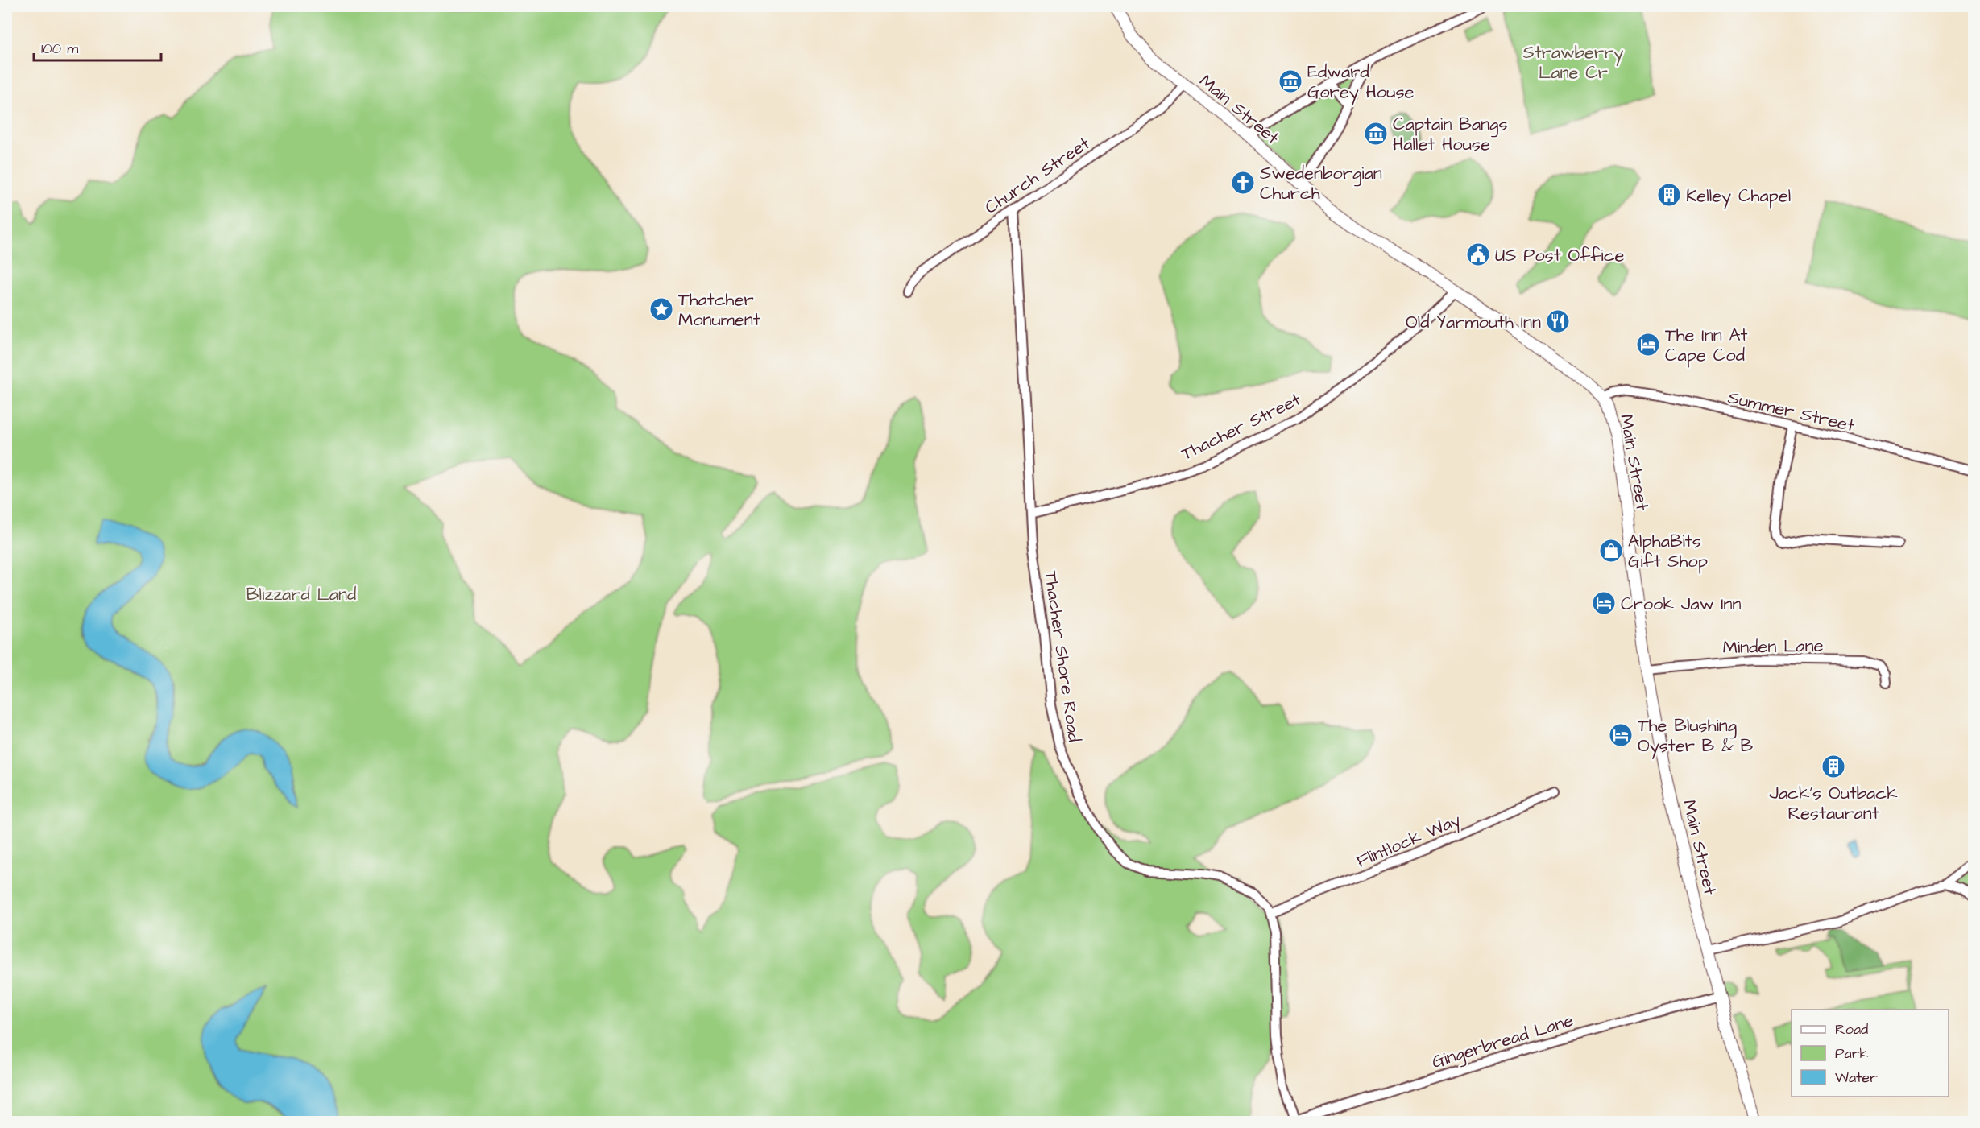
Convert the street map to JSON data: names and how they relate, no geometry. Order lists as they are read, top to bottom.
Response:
{
  "streets": {
    "main road": ["Main Street"],
    "street": [
      "Church Street",
      "Summer Street",
      "Thacher Street",
      "Minden Lane",
      "Thacher Shore Road",
      "Flintlock Way",
      "Gingerbread Lane"
    ]
  },
  "crossings": [
    ["Main Street", "Church Street"],
    ["Main Street", "Summer Street"],
    ["Main Street", "Thacher Street"],
    ["Main Street", "Minden Lane"],
    ["Main Street", "Gingerbread Lane"],
    ["Church Street", "Thacher Shore Road"],
    ["Thacher Street", "Thacher Shore Road"],
    ["Thacher Shore Road", "Flintlock Way"]
  ],
  "parks": ["Strawberry Lane Cr", "Blizzard Land"],
  "places": {
    "museum": ["Edward Gorey House", "Captain Bangs Hallet House"],
    "church": ["Swedenborgian Church"],
    "building": ["Kelley Chapel", "Jack's Outback Restaurant"],
    "public building": ["US Post Office"],
    "place": ["Thatcher Monument"],
    "restaurant": ["Old Yarmouth Inn"],
    "hotel": ["The Inn At Cape Cod", "Crook Jaw Inn", "The Blushing Oyster B & B"],
    "shop": ["AlphaBits Gift Shop"]
  },
  "legend": ["Road", "Park", "Water"],
  "scale_bar": "100 m"
}
